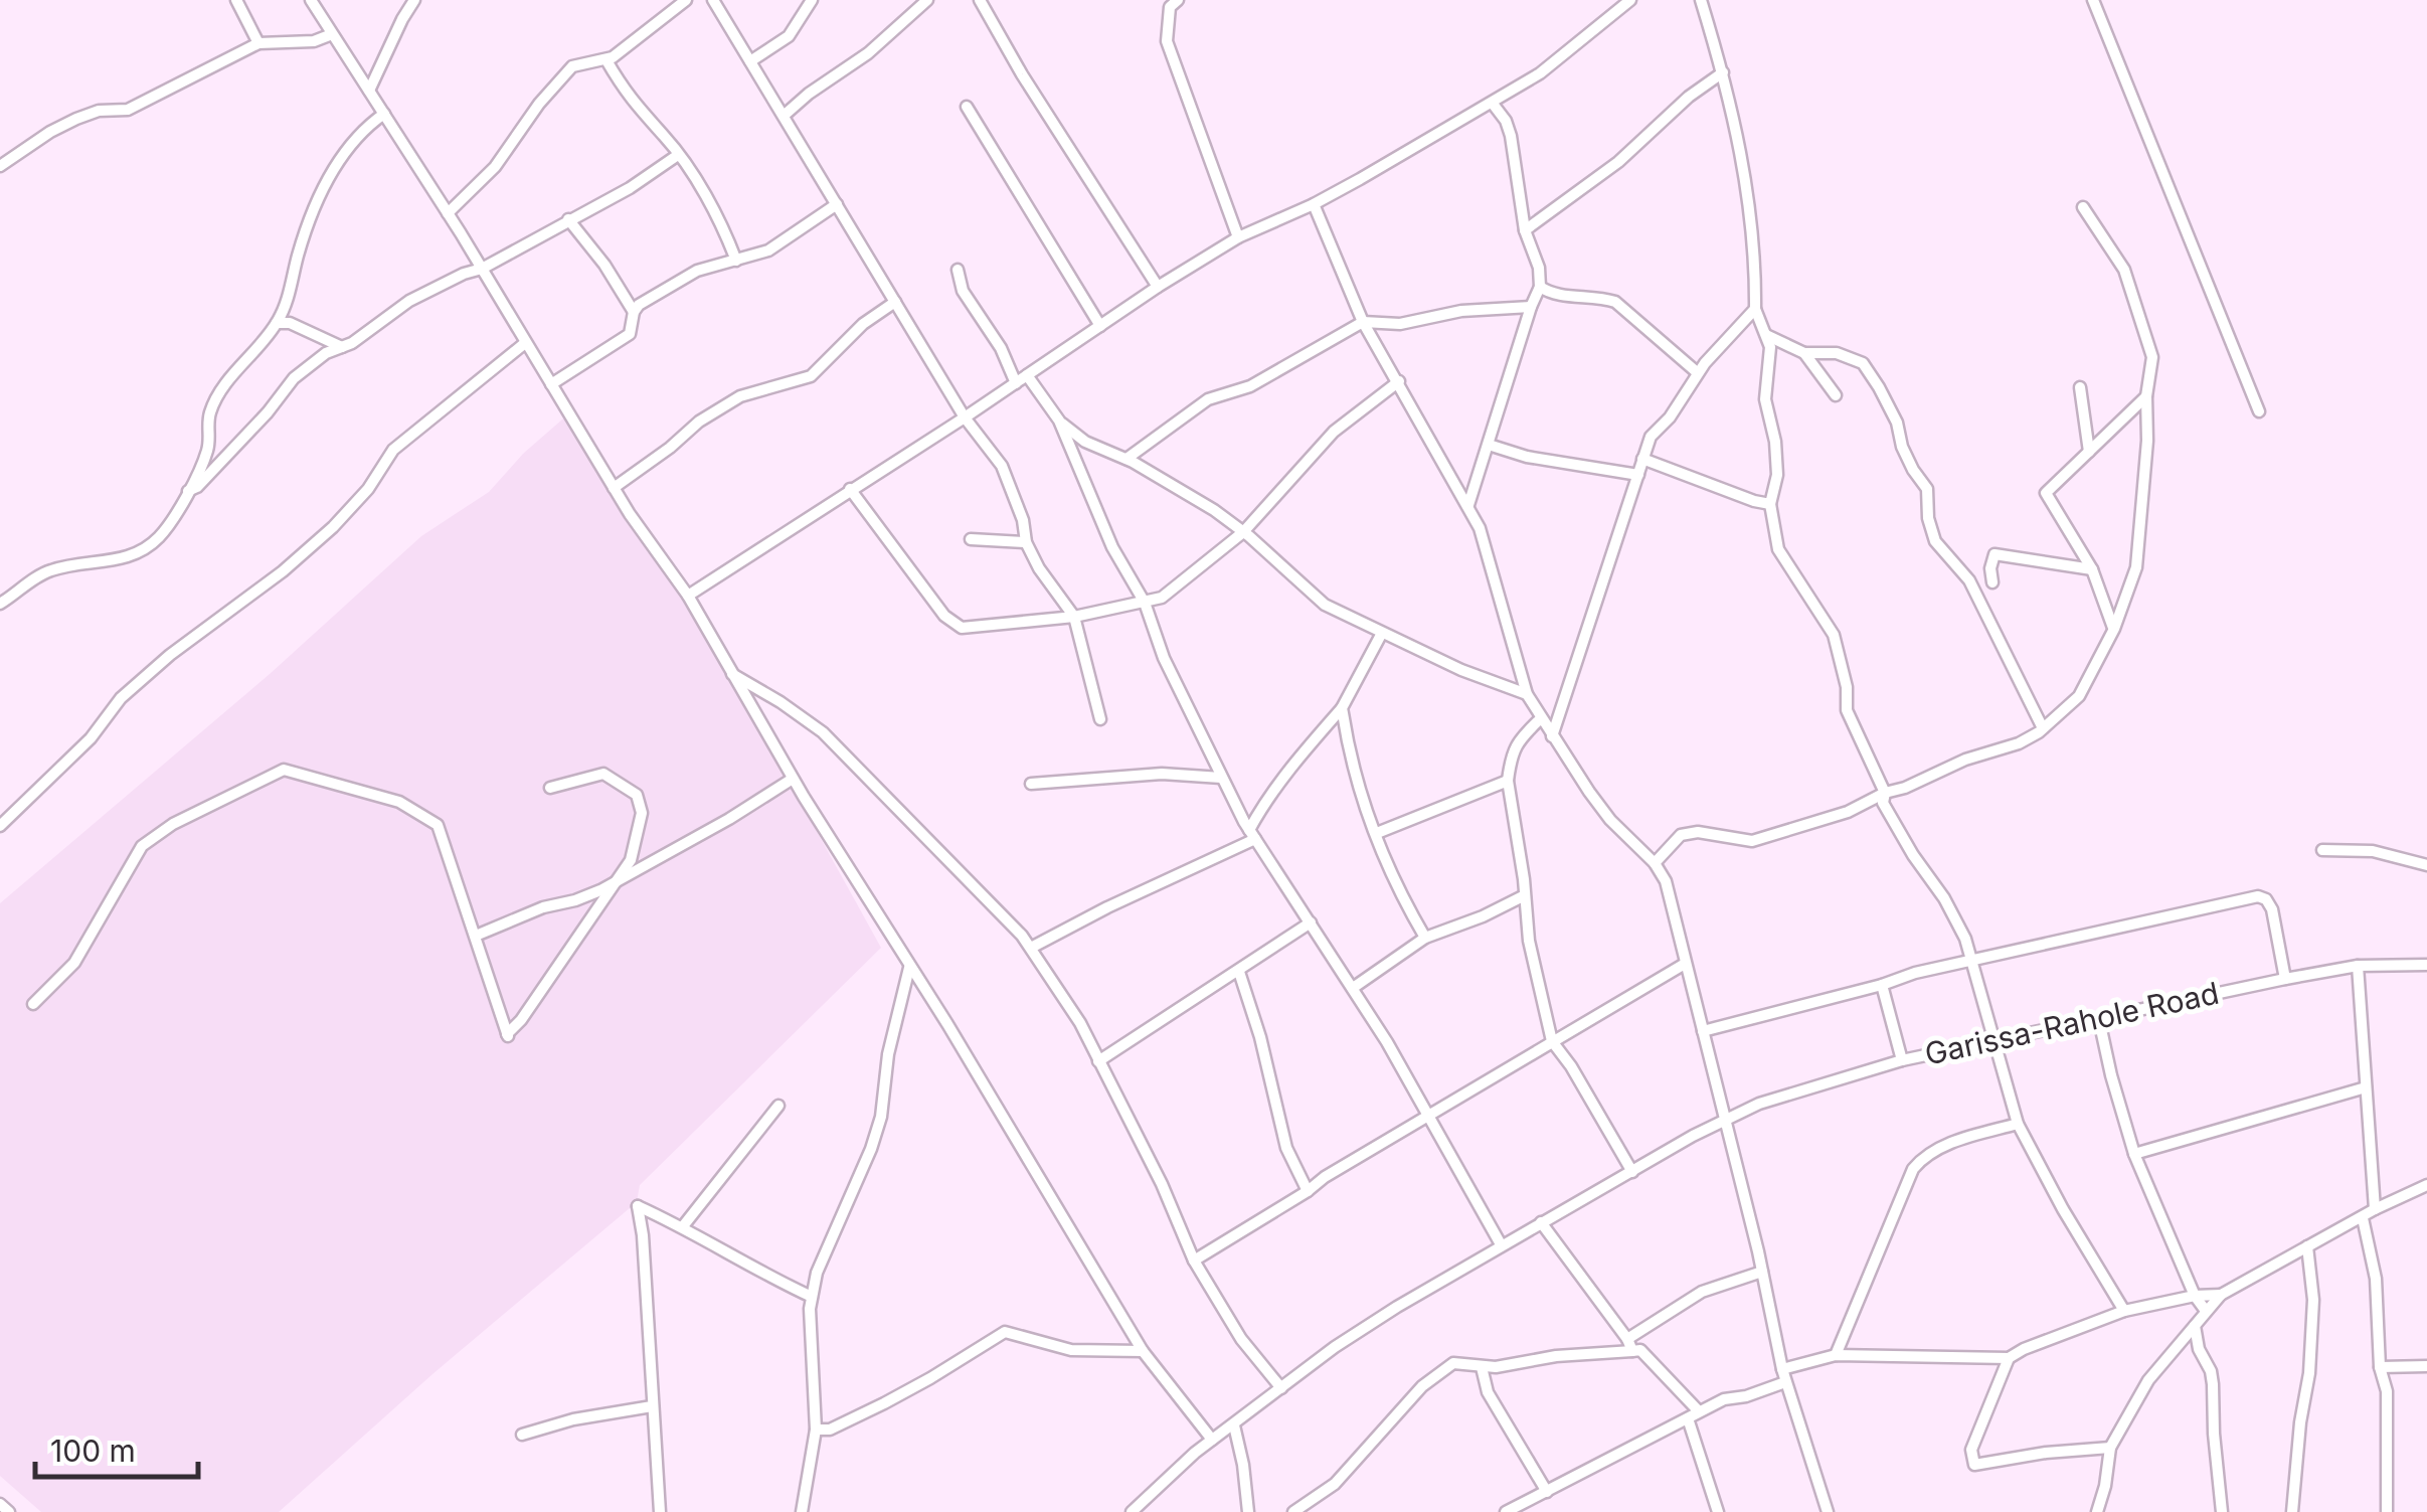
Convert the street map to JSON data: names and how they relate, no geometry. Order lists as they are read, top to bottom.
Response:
{
  "streets": {
    "street": ["Garissa-Rahole Road"]
  },
  "scale_bar": "100 m"
}
